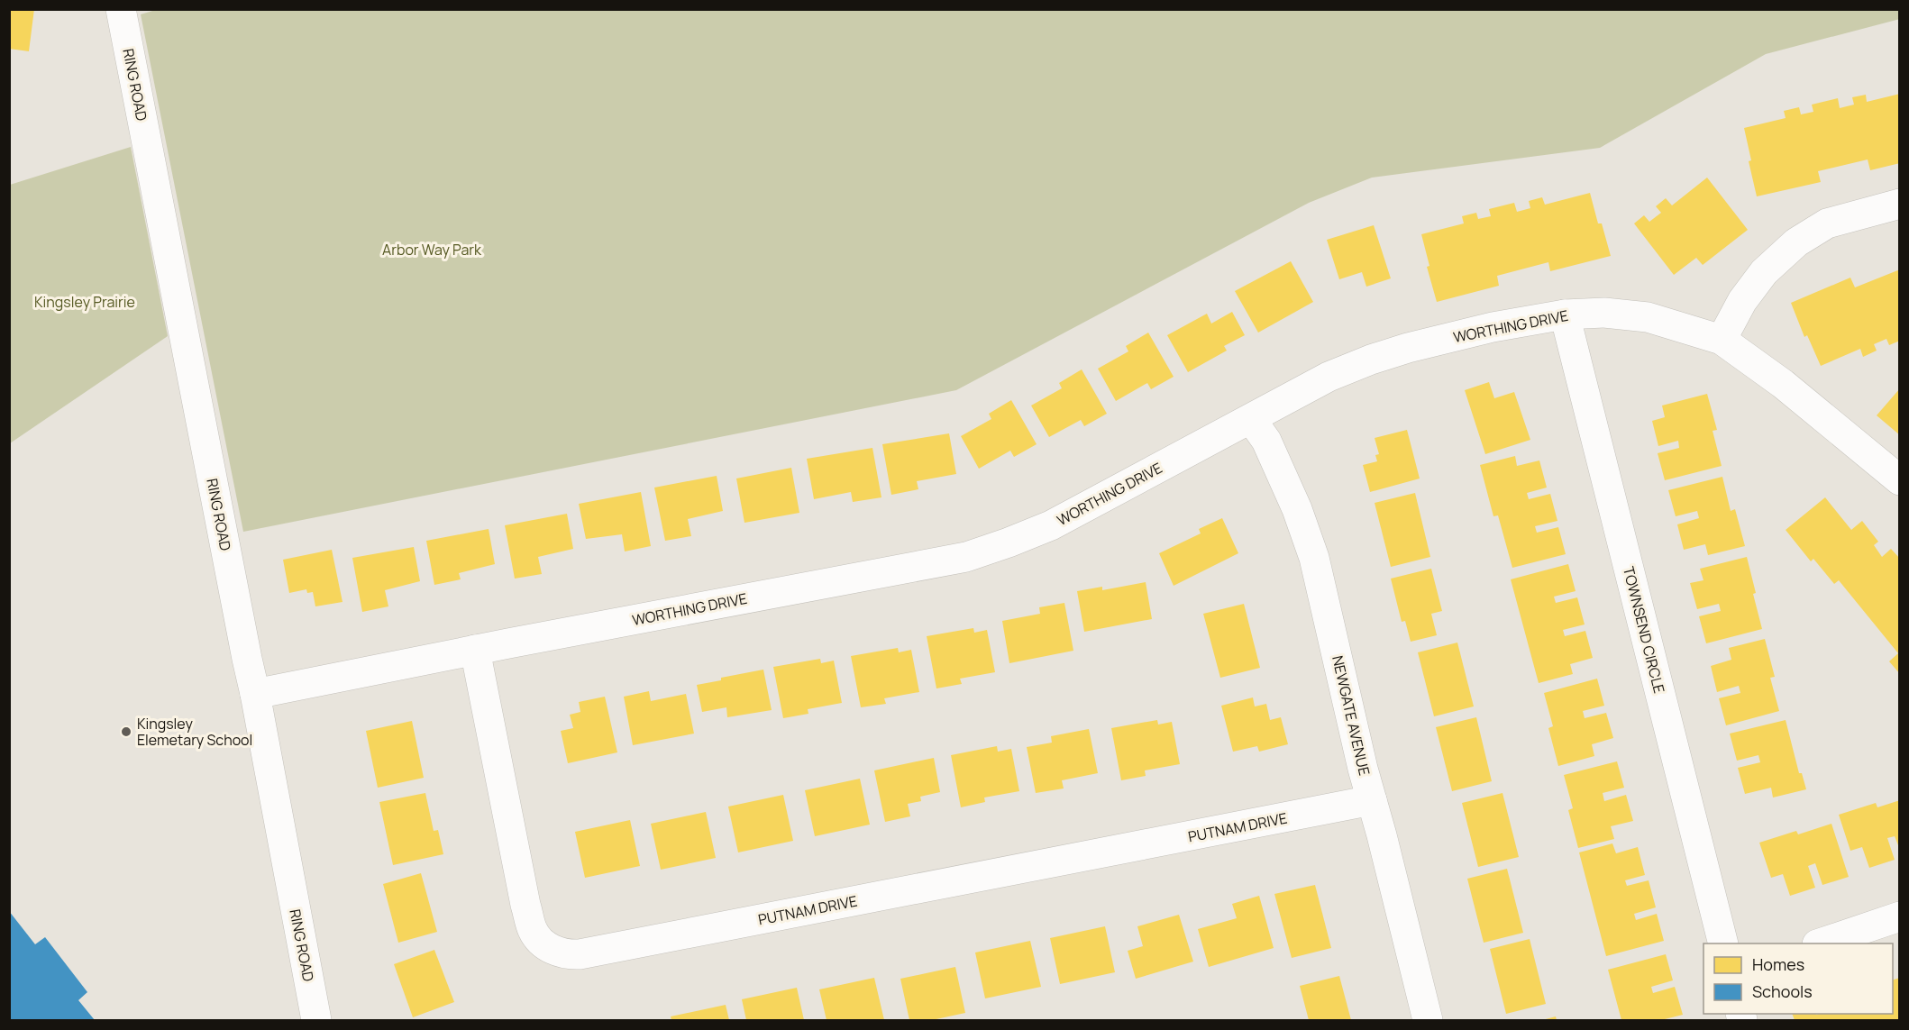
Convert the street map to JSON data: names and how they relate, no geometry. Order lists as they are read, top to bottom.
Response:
{
  "streets": {
    "street": [
      "RING ROAD",
      "WORTHING DRIVE",
      "TOWNSEND CIRCLE",
      "NEWGATE AVENUE",
      "PUTNAM DRIVE"
    ]
  },
  "crossings": [
    ["RING ROAD", "WORTHING DRIVE"],
    ["WORTHING DRIVE", "TOWNSEND CIRCLE"],
    ["WORTHING DRIVE", "NEWGATE AVENUE"],
    ["WORTHING DRIVE", "PUTNAM DRIVE"],
    ["NEWGATE AVENUE", "PUTNAM DRIVE"]
  ],
  "parks": ["Arbor Way Park", "Kingsley Prairie"],
  "places": ["Kingsley Elemetary School"],
  "legend": ["Homes", "Schools"]
}
